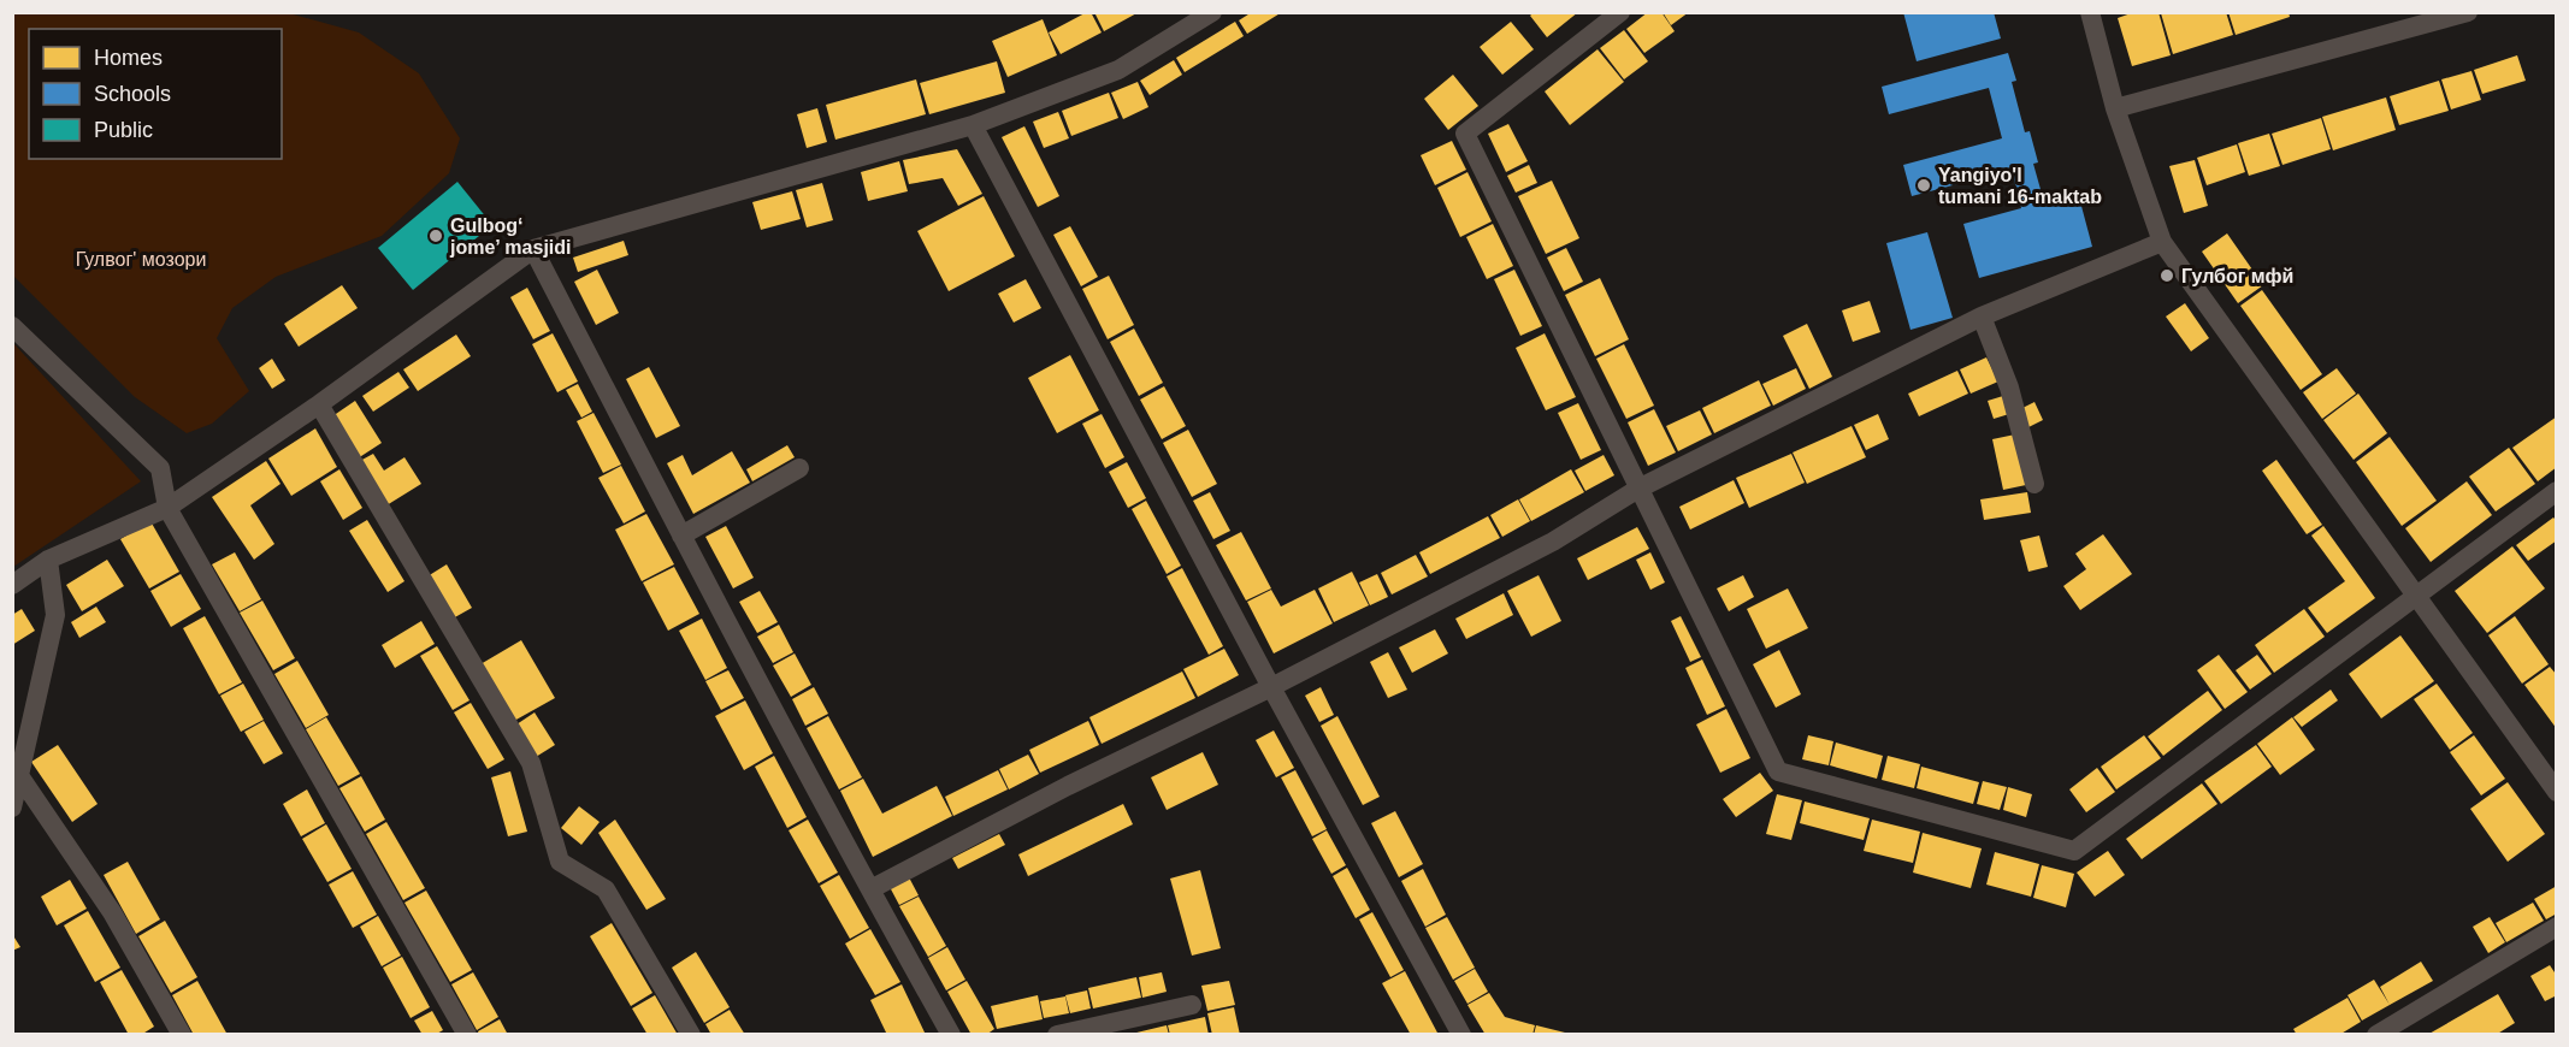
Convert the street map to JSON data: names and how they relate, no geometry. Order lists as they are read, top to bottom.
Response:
{
  "parks": ["Гулвог' мозори"],
  "places": ["Yangiyo'l tumani 16-maktab", "Gulbog‘ jome’ masjidi", "Гулбог мфй"],
  "legend": ["Homes", "Schools", "Public"]
}
